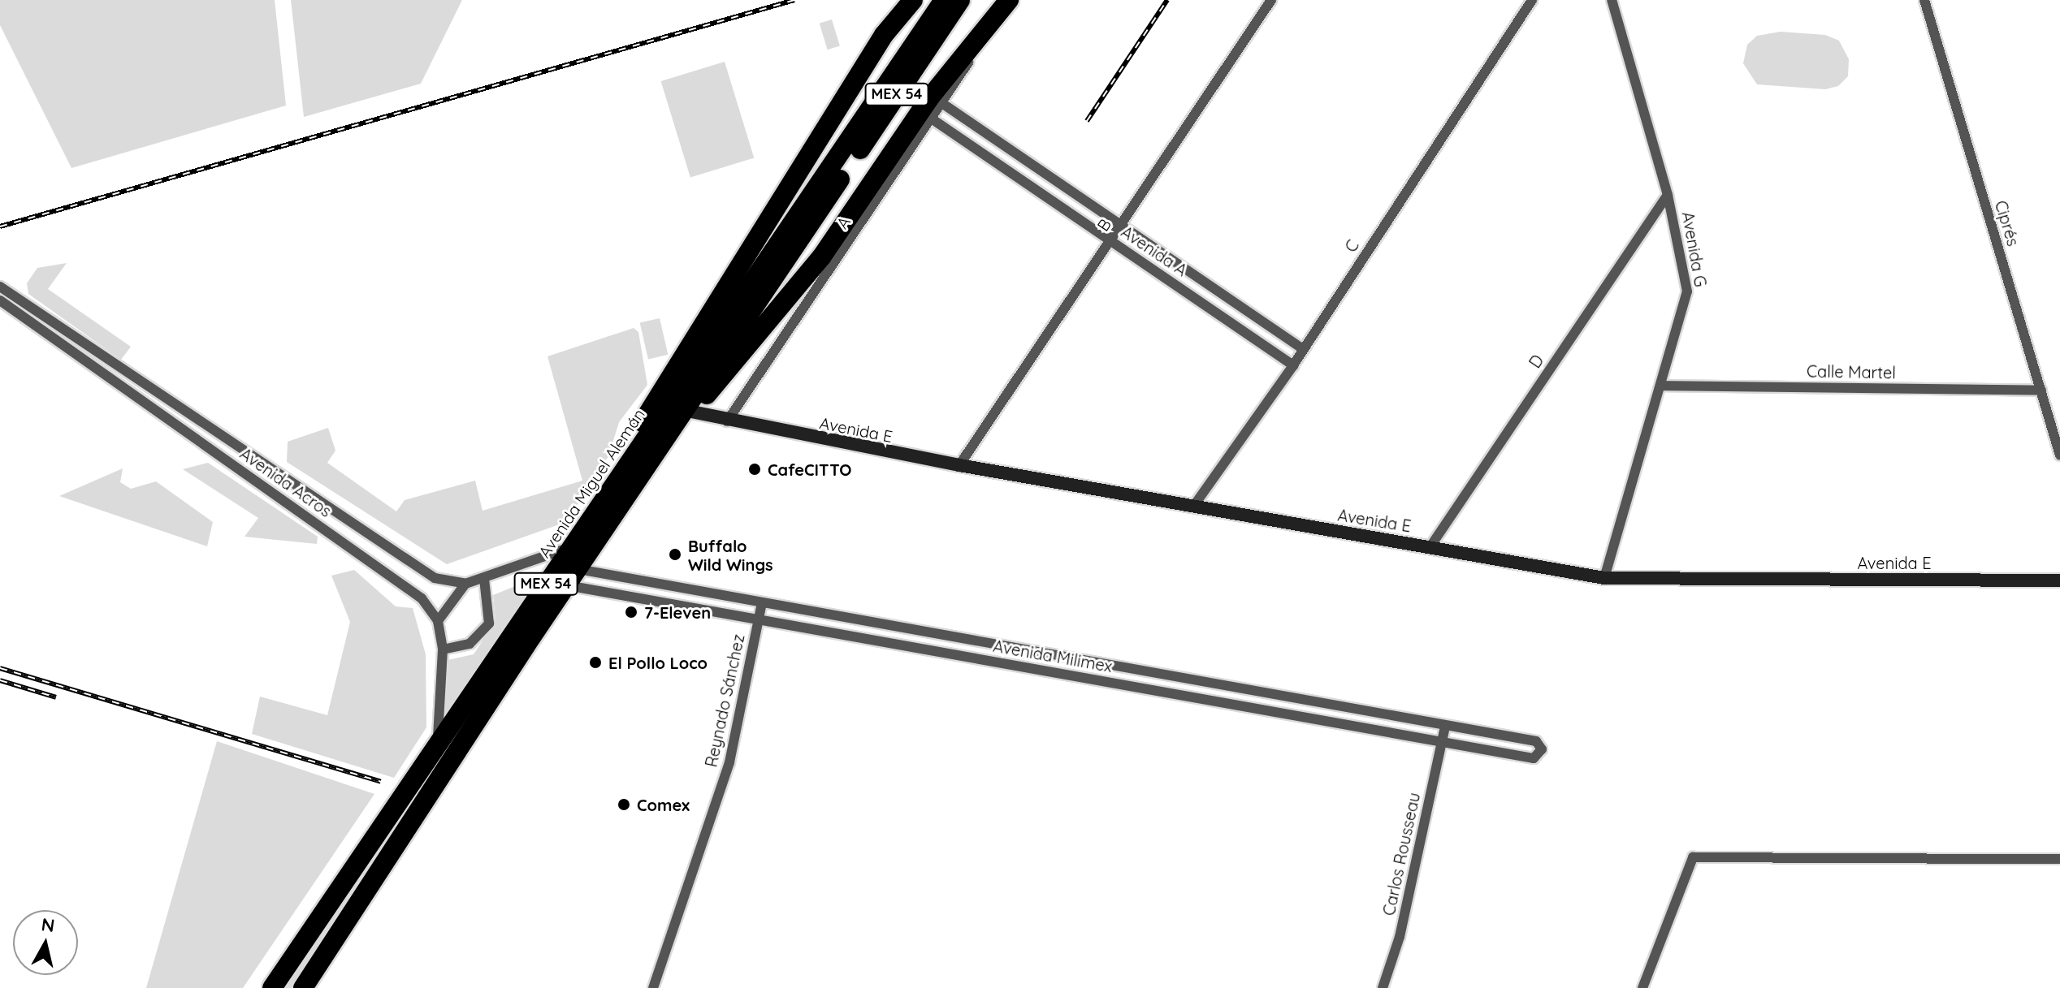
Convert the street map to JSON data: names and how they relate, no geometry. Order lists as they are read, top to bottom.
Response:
{
  "streets": {
    "highway": ["MEX 54", "Avenida Miguel Alemán"],
    "main road": ["Avenida E"],
    "street": [
      "A",
      "Ciprés",
      "B",
      "C",
      "Avenida G",
      "Avenida A",
      "D",
      "Calle Martel",
      "Avenida Acros",
      "Avenida Milimex",
      "Reynado Sánchez",
      "Carlos Rousseau"
    ]
  },
  "crossings": [
    ["A", "Avenida A"],
    ["A", "Avenida E"],
    ["Ciprés", "Calle Martel"],
    ["B", "Avenida A"],
    ["B", "Avenida E"],
    ["C", "Avenida A"],
    ["C", "Avenida E"],
    ["Avenida G", "D"],
    ["Avenida G", "Calle Martel"],
    ["Avenida G", "Avenida E"],
    ["D", "Avenida E"],
    ["Avenida Acros", "Avenida Miguel Alemán"],
    ["Avenida Miguel Alemán", "Avenida Milimex"],
    ["Avenida Milimex", "Reynado Sánchez"],
    ["Avenida Milimex", "Carlos Rousseau"]
  ],
  "places": [
    "CafeCITTO",
    "Buffalo Wild Wings",
    "7-Eleven",
    "El Pollo Loco",
    "Comex"
  ],
  "north": "top"
}
